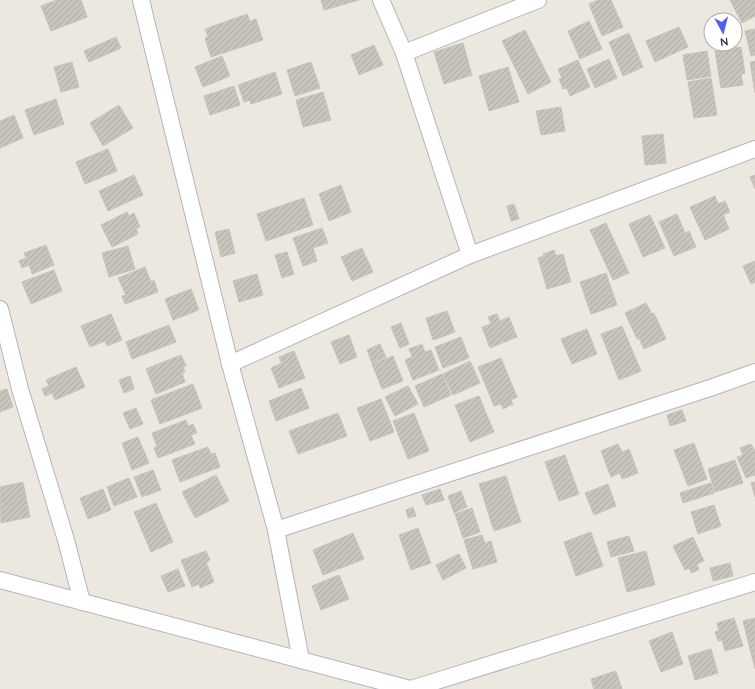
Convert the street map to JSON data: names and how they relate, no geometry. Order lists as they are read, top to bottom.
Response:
{
  "north": "bottom"
}
